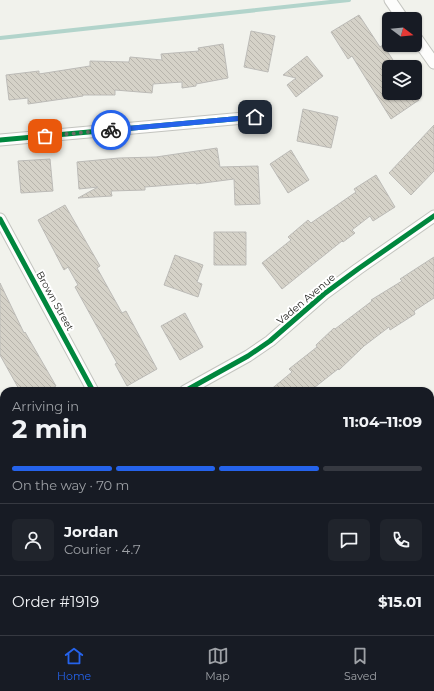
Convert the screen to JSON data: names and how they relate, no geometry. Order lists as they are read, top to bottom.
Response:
{
  "streets": {
    "street": ["Vaden Avenue", "Brown Street"]
  },
  "north": "right",
  "page": {
    "heading": ["2 min", "Arriving in", "11:04–11:09"],
    "panel": [
      "Jordan",
      "Courier · 4.7",
      "Order #1919",
      "$15.01"
    ],
    "bar": "On the way · 70 m",
    "tabs": ["Home", "Map", "Saved"]
  }
}
